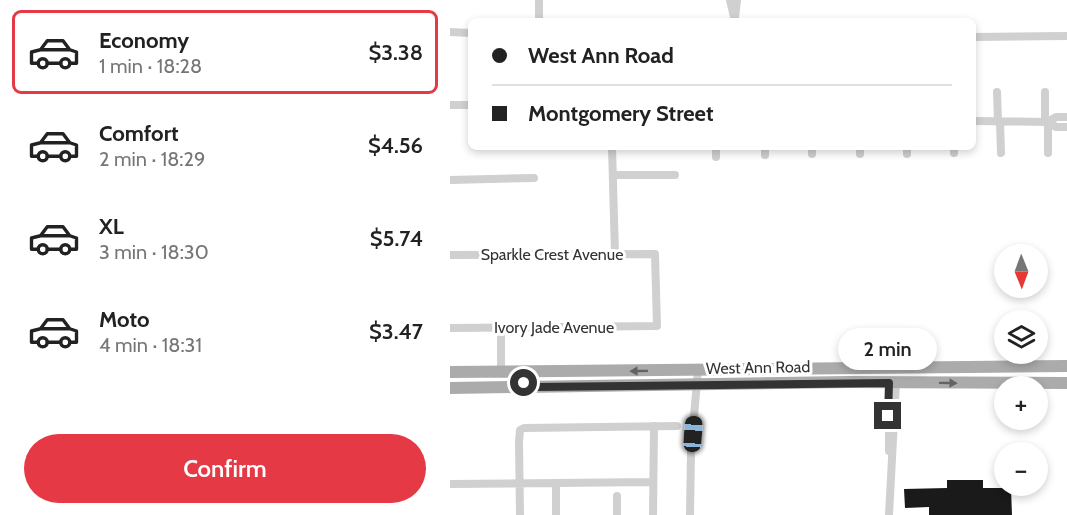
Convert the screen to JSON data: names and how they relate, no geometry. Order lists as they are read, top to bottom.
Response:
{
  "streets": {
    "main road": ["West Ann Road"],
    "street": ["Sparkle Crest Avenue", "Ivory Jade Avenue"]
  },
  "crossings": [
    ["Sparkle Crest Avenue", "Ivory Jade Avenue"]
  ],
  "north": "bottom",
  "page": {
    "list": [
      {
        "name": "Economy",
        "note": "1 min · 18:28",
        "value": "$3.38"
      },
      {
        "name": "Comfort",
        "note": "2 min · 18:29",
        "value": "$4.56"
      },
      {
        "name": "XL",
        "note": "3 min · 18:30",
        "value": "$5.74"
      },
      {
        "name": "Moto",
        "note": "4 min · 18:31",
        "value": "$3.47"
      }
    ],
    "banner": ["West Ann Road", "Montgomery Street"],
    "map_buttons": ["+", "−"],
    "bubble": "2 min",
    "buttons": "Confirm"
  }
}
